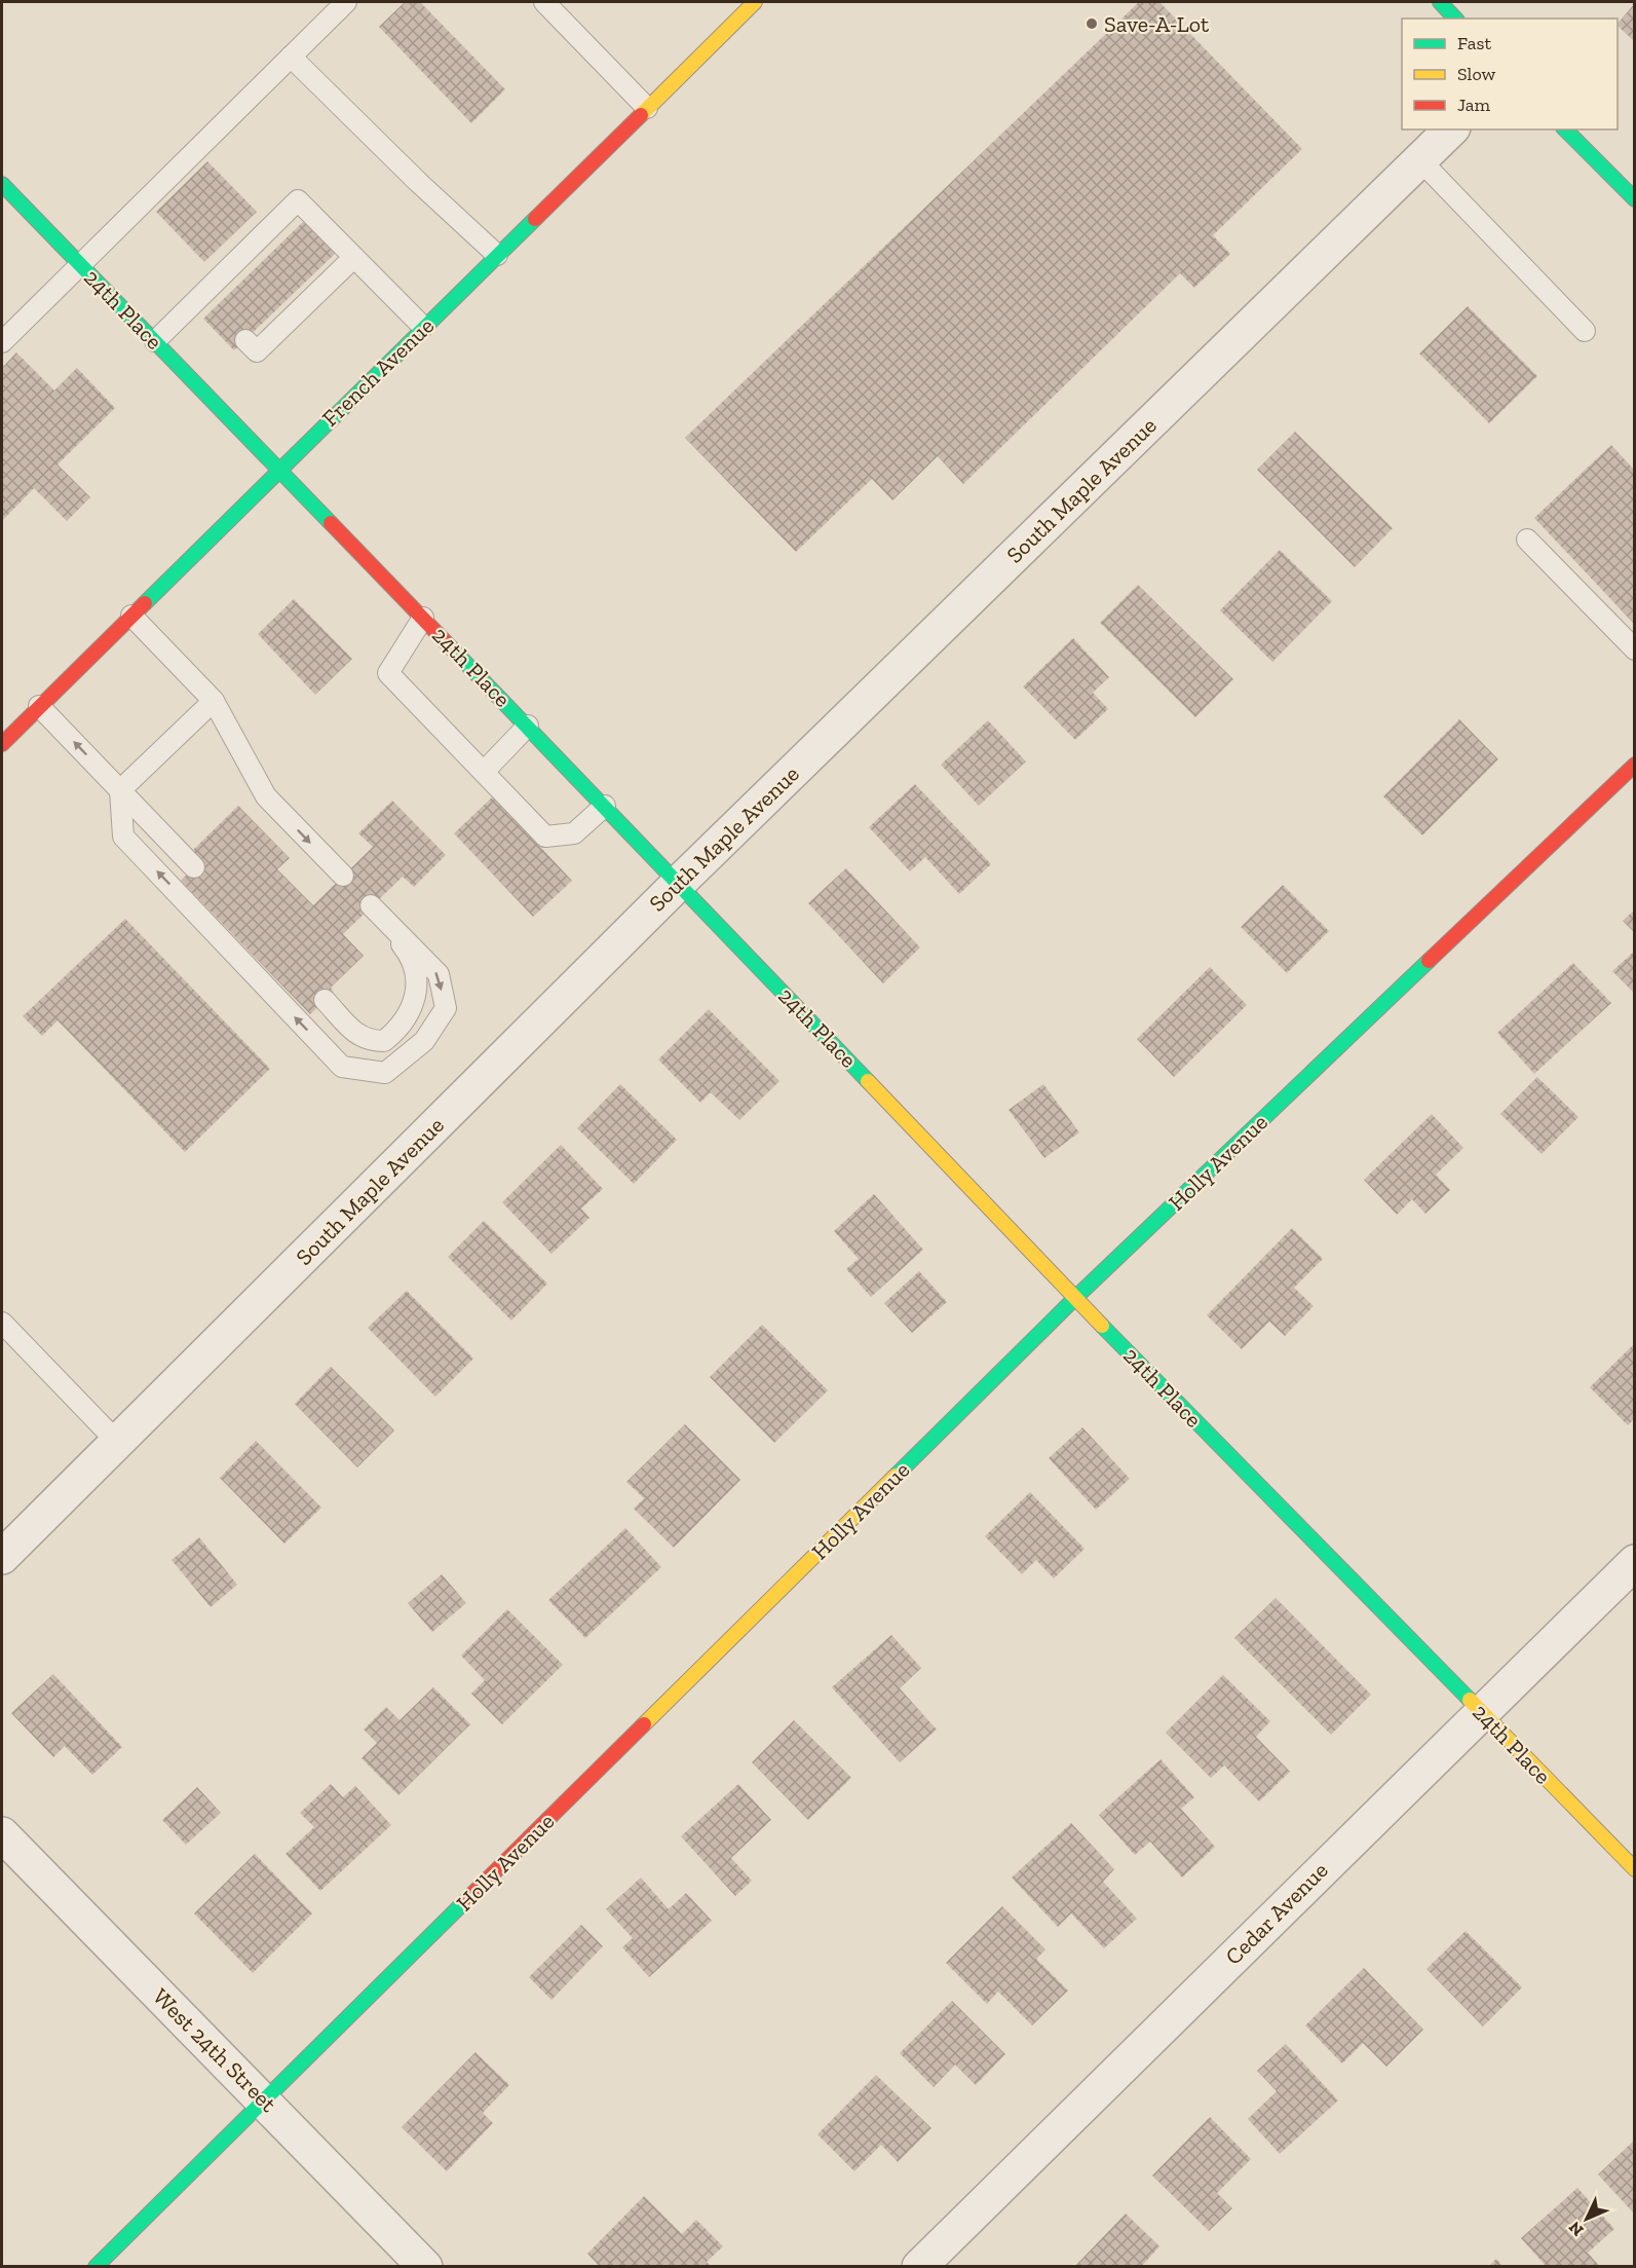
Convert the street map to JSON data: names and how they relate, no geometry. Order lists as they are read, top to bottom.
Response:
{
  "streets": {
    "street": [
      "24th Place",
      "French Avenue",
      "South Maple Avenue",
      "Holly Avenue",
      "Cedar Avenue",
      "West 24th Street"
    ]
  },
  "crossings": [
    ["24th Place", "French Avenue"],
    ["24th Place", "South Maple Avenue"],
    ["24th Place", "Holly Avenue"],
    ["24th Place", "Cedar Avenue"],
    ["Holly Avenue", "West 24th Street"]
  ],
  "places": ["Save-A-Lot"],
  "legend": ["Fast", "Slow", "Jam"],
  "north": "bottom left"
}
